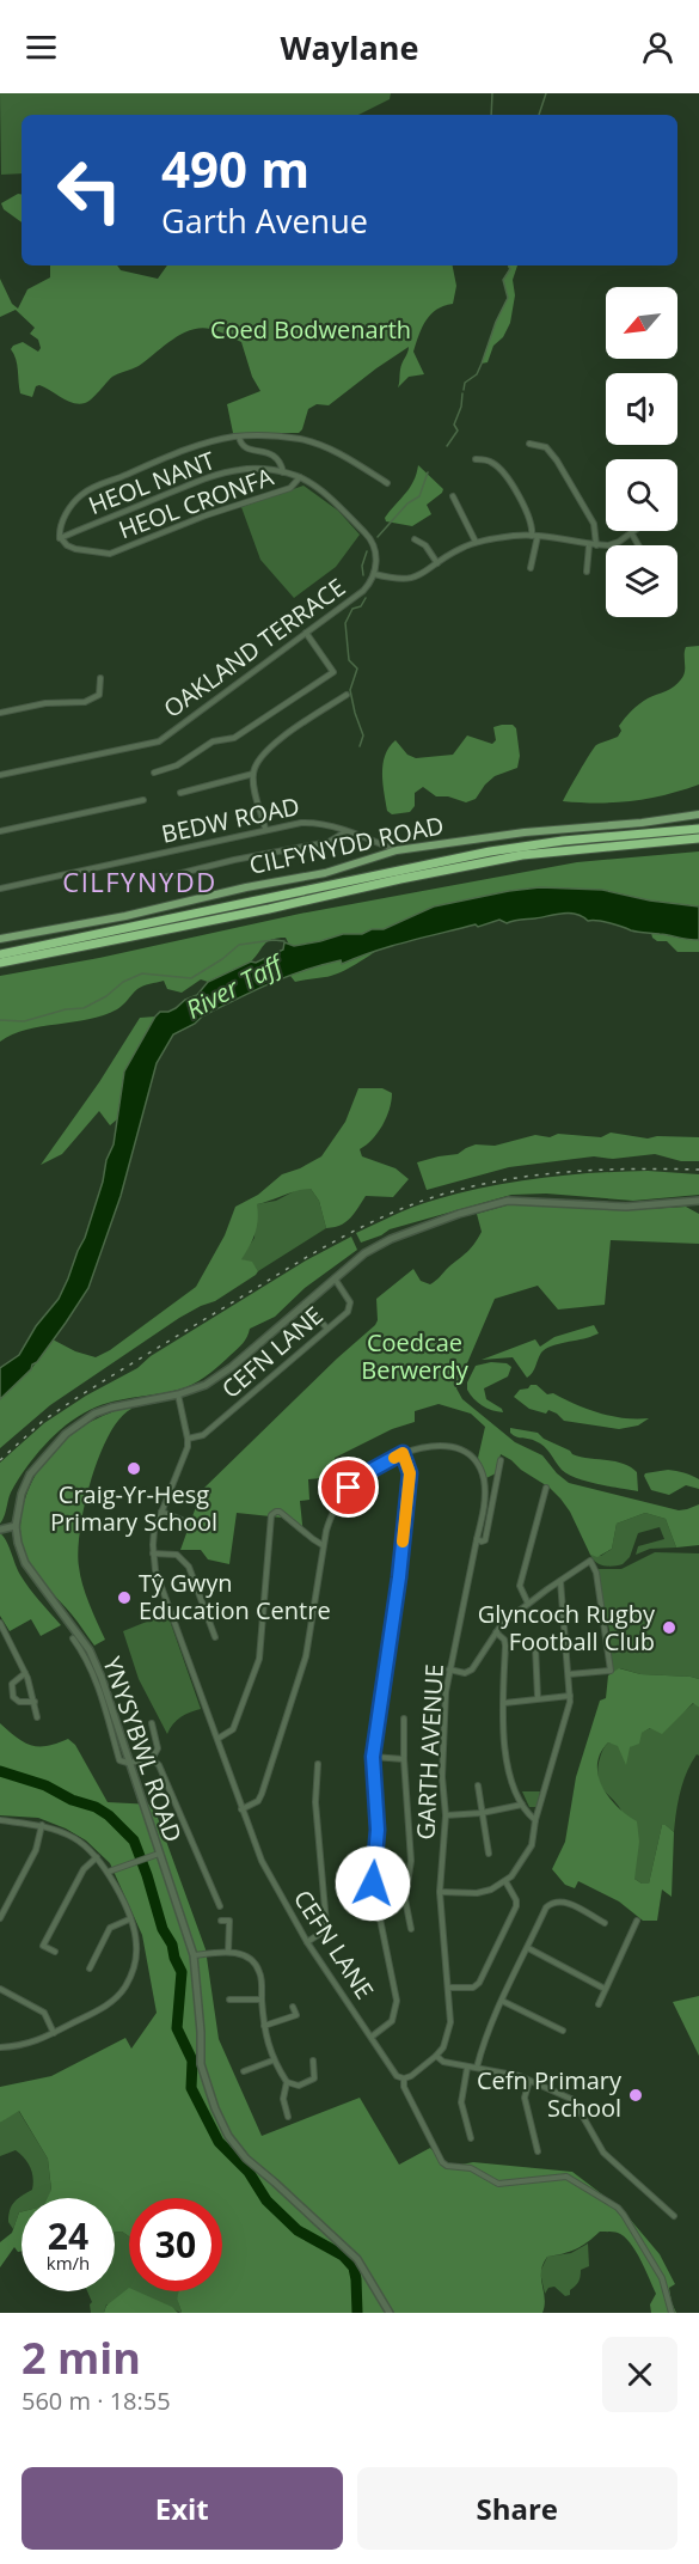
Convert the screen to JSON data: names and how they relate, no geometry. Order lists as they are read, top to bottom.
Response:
{
  "streets": {
    "main road": ["CILFYNYDD ROAD", "YNYSYBWL ROAD"],
    "street": [
      "HEOL NANT",
      "HEOL CRONFA",
      "OAKLAND TERRACE",
      "BEDW ROAD",
      "CEFN LANE",
      "GARTH AVENUE"
    ]
  },
  "crossings": [
    ["HEOL NANT", "HEOL CRONFA"],
    ["HEOL NANT", "OAKLAND TERRACE"],
    ["HEOL CRONFA", "OAKLAND TERRACE"],
    ["BEDW ROAD", "CILFYNYDD ROAD"],
    ["CEFN LANE", "YNYSYBWL ROAD"]
  ],
  "districts": ["CILFYNYDD"],
  "water": ["River Taff"],
  "parks": ["Coed Bodwenarth", "Coedcae Berwerdy"],
  "places": [
    "Craig-Yr-Hesg Primary School",
    "Tŷ Gwyn Education Centre",
    "Glyncoch Rugby Football Club",
    "Cefn Primary School"
  ],
  "north": "bottom left",
  "page": {
    "header": "Waylane",
    "turn": ["490 m", "Garth Avenue"],
    "speed": "24 km/h",
    "limit": "30",
    "heading": ["2 min", "560 m · 18:55"],
    "buttons": ["Exit", "Share"]
  }
}
